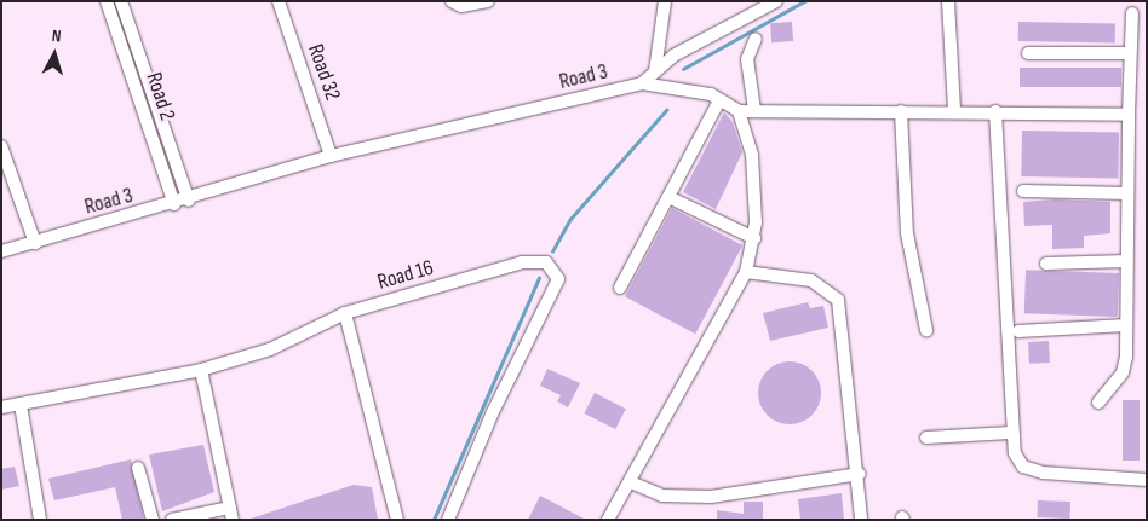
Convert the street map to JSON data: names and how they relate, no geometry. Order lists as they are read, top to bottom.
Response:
{
  "streets": {
    "street": [
      "Road 32",
      "Road 3",
      "Road 2",
      "Road 16"
    ]
  },
  "crossings": [
    ["Road 32", "Road 3"],
    ["Road 3", "Road 2"]
  ],
  "north": "top"
}
